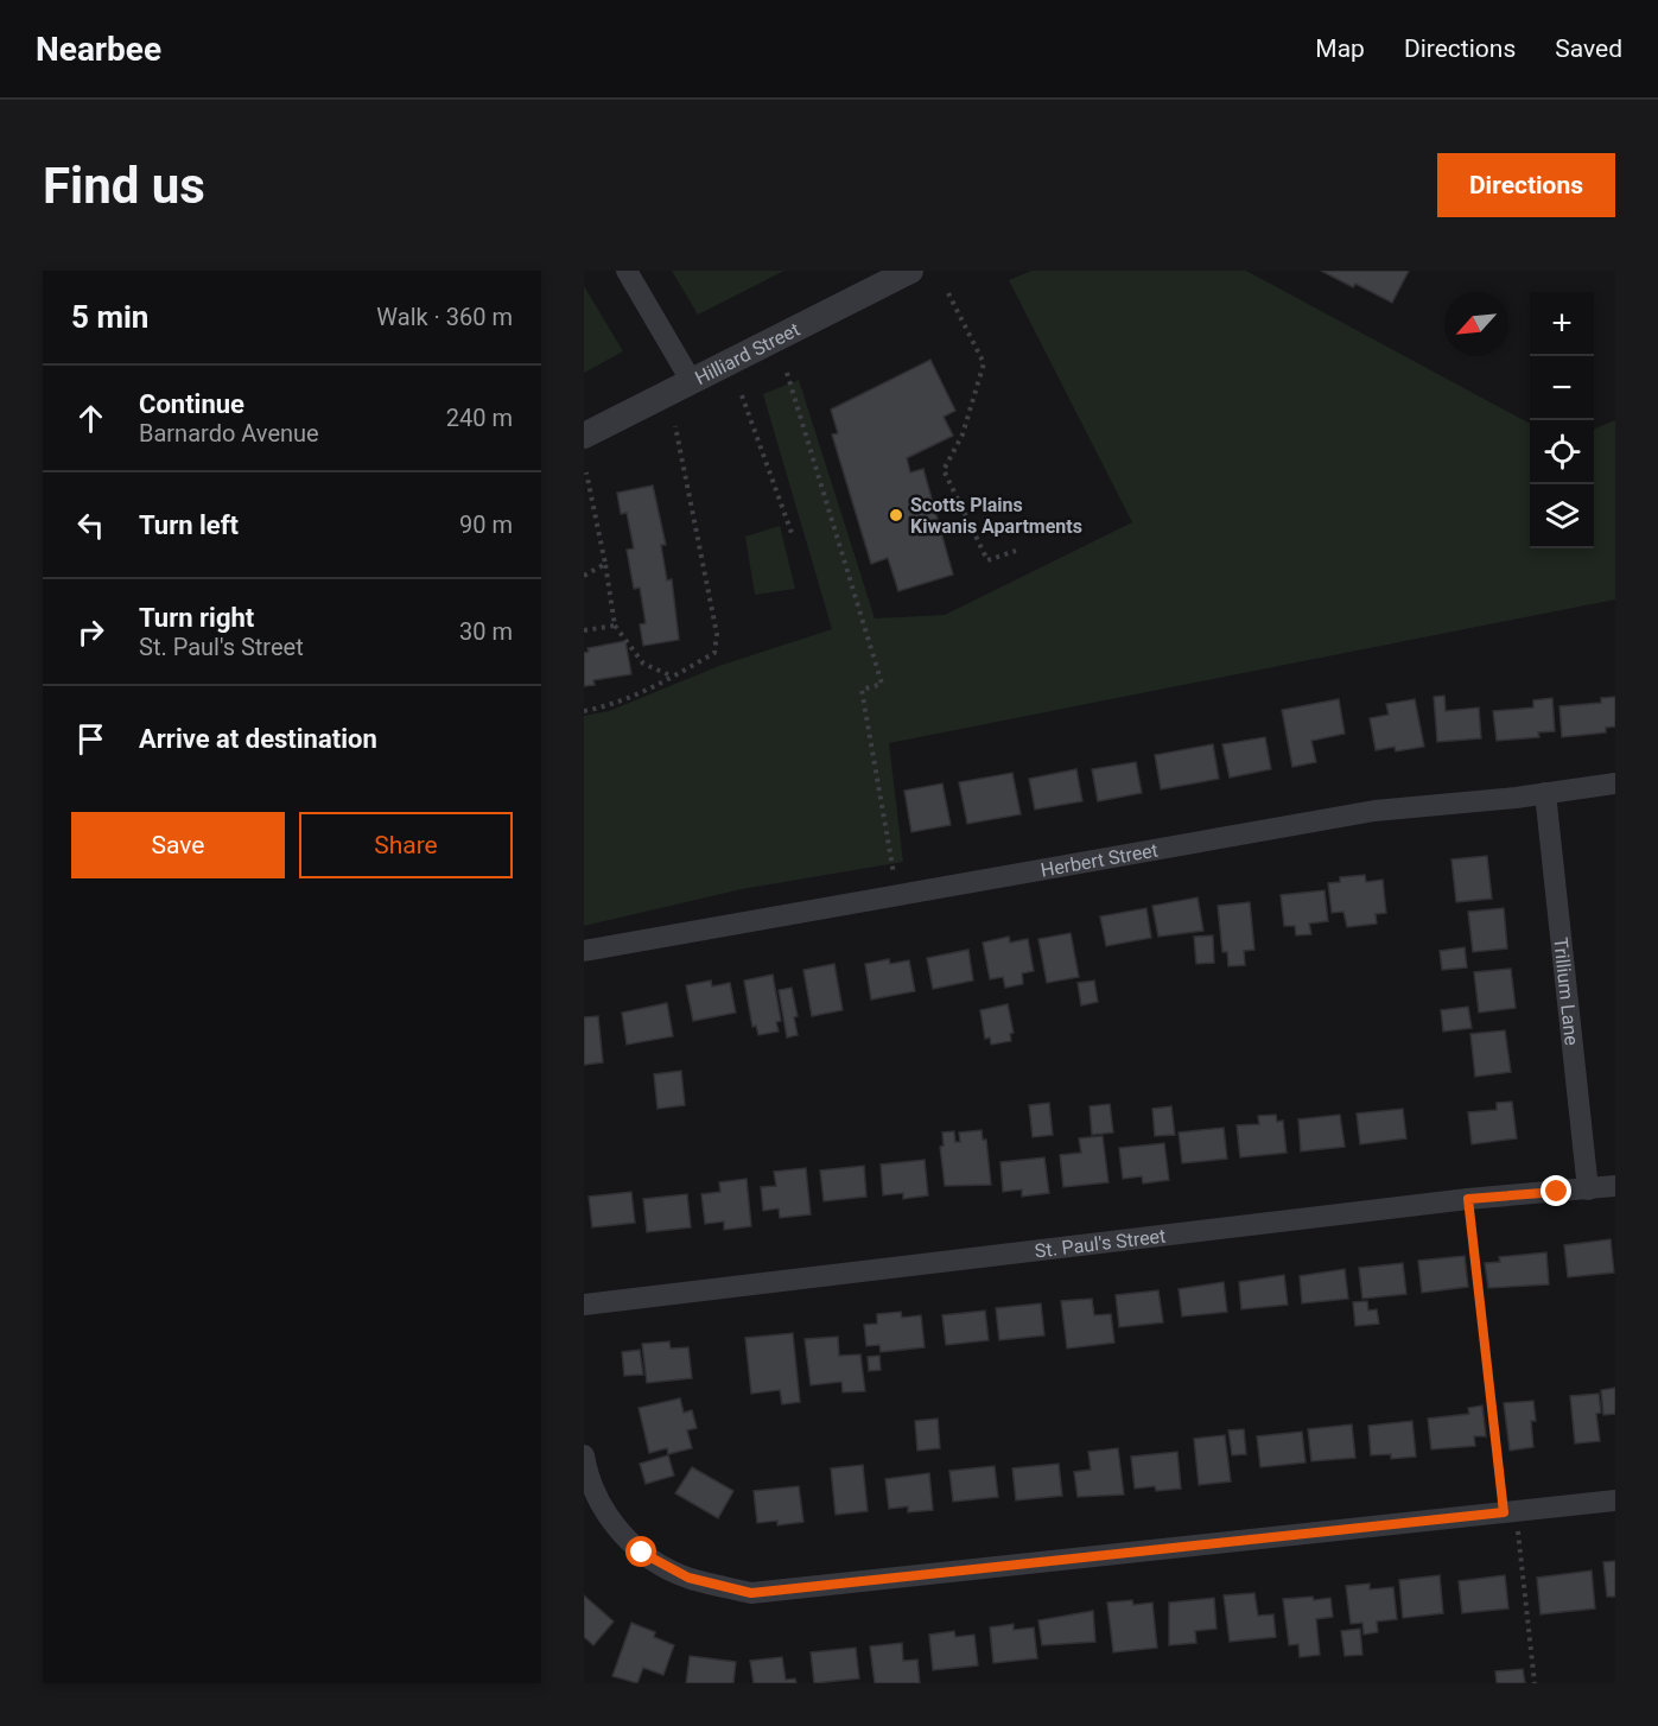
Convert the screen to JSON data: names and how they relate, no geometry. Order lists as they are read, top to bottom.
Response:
{
  "streets": {
    "street": [
      "Hilliard Street",
      "Herbert Street",
      "Trillium Lane",
      "St. Paul's Street"
    ]
  },
  "crossings": [
    ["Herbert Street", "Trillium Lane"],
    ["Trillium Lane", "St. Paul's Street"]
  ],
  "places": ["Scotts Plains Kiwanis Apartments"],
  "north": "bottom left",
  "page": {
    "header": "Nearbee",
    "nav": ["Map", "Directions", "Saved"],
    "buttons": [
      "Directions",
      ["Save", "Share"]
    ],
    "title": "Find us",
    "heading": ["5 min", "Walk · 360 m"],
    "map_buttons": ["+", "−"],
    "list": [
      ["Continue", "Barnardo Avenue", "240 m"],
      ["Turn left", "90 m"],
      ["Turn right", "St. Paul's Street", "30 m"],
      "Arrive at destination"
    ]
  }
}
